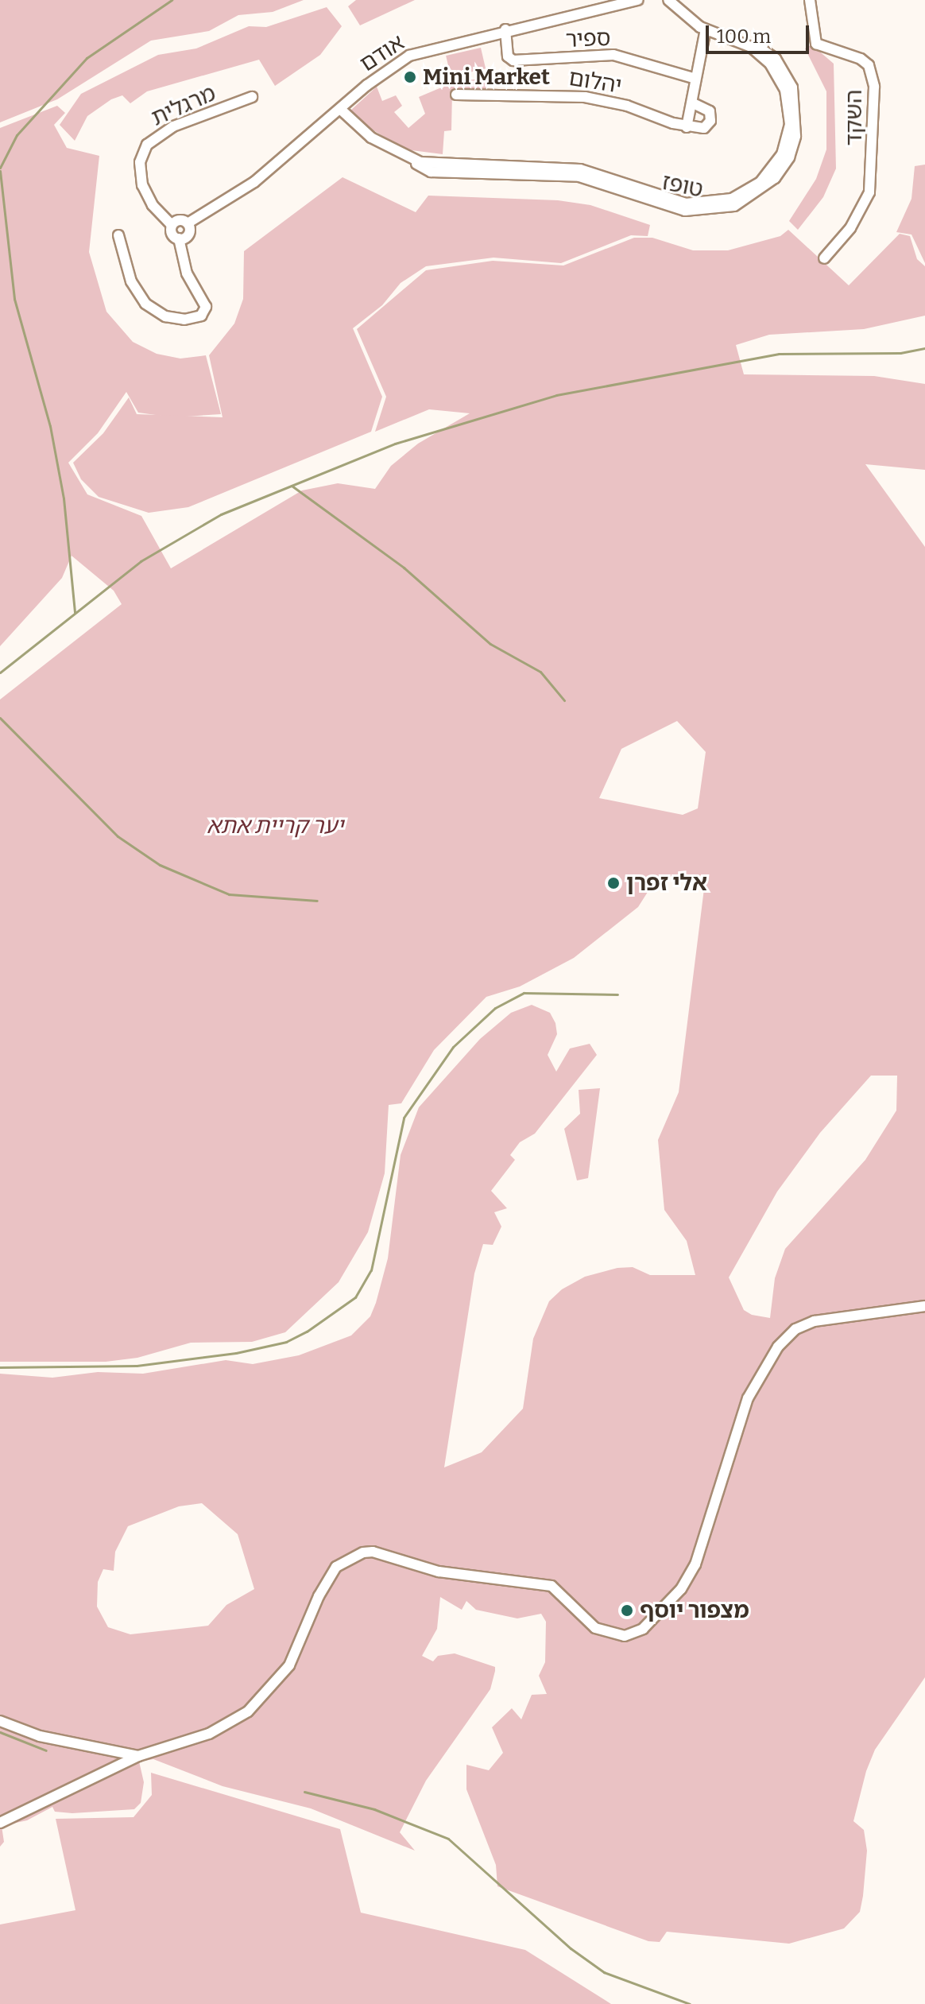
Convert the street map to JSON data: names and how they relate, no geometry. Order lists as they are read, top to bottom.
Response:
{
  "streets": {
    "street": [
      "ספיר",
      "אודם",
      "יהלום",
      "מרגלית",
      "השקד",
      "טופז"
    ]
  },
  "crossings": [
    ["ספיר", "אודם"],
    ["אודם", "מרגלית"],
    ["אודם", "טופז"]
  ],
  "parks": ["יער קריית אתא"],
  "places": ["Mini Market", "אלי זפרן", "מצפור יוסף"],
  "scale_bar": "100 m"
}
